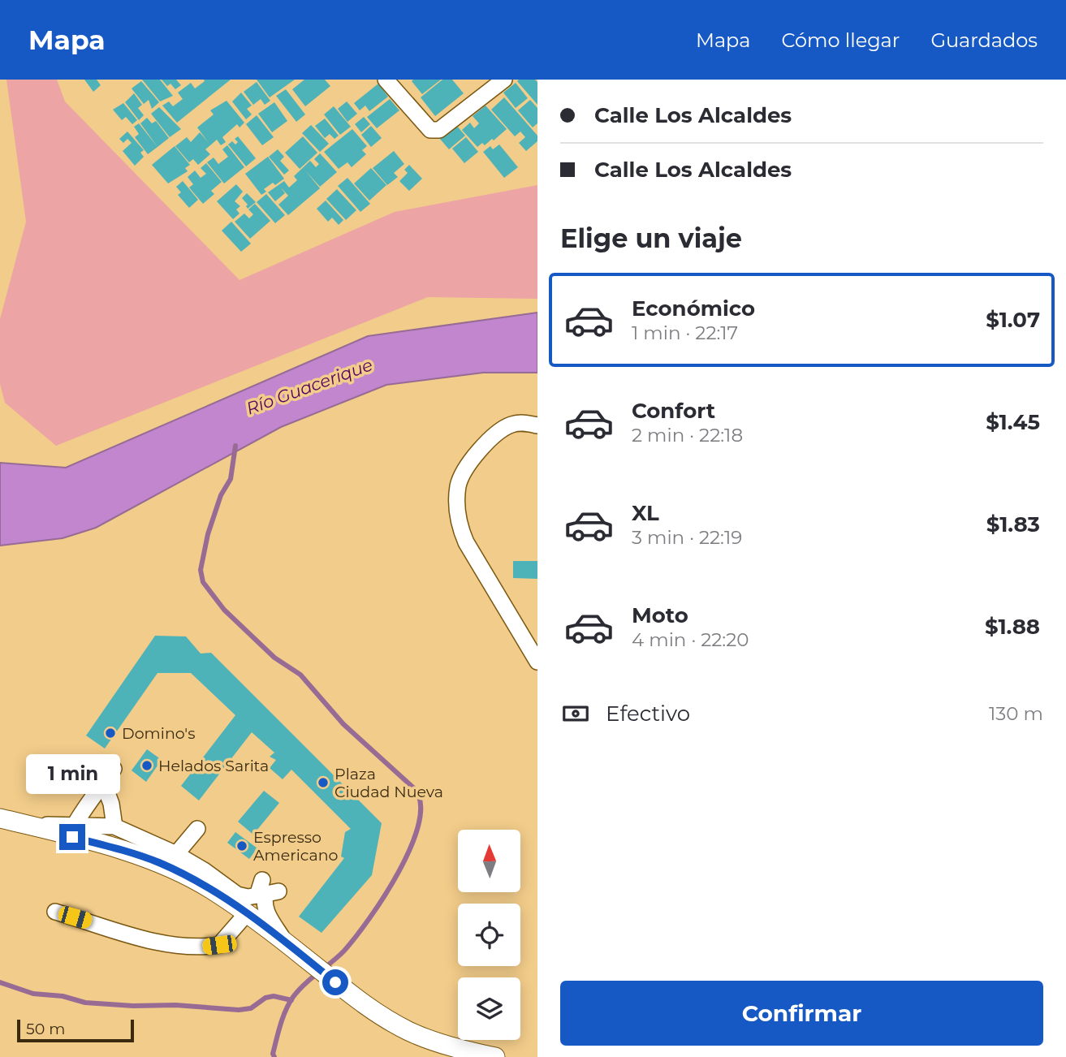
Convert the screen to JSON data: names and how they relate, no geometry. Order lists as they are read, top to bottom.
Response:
{
  "water": ["Río Guacerique"],
  "places": [
    "Domino's",
    "Helados Sarita",
    "Plaza Ciudad Nueva",
    "Espresso Americano"
  ],
  "scale_bar": "50 m",
  "north": "top",
  "page": {
    "header": "Mapa",
    "nav": ["Mapa", "Cómo llegar", "Guardados"],
    "banner": ["Calle Los Alcaldes", "Calle Los Alcaldes"],
    "heading": "Elige un viaje",
    "list": [
      {
        "name": "Económico",
        "note": "1 min · 22:17",
        "value": "$1.07"
      },
      {
        "name": "Confort",
        "note": "2 min · 22:18",
        "value": "$1.45"
      },
      {
        "name": "XL",
        "note": "3 min · 22:19",
        "value": "$1.83"
      },
      {
        "name": "Moto",
        "note": "4 min · 22:20",
        "value": "$1.88"
      }
    ],
    "pay": ["Efectivo", "130 m"],
    "bubble": "1 min",
    "buttons": "Confirmar",
    "scale": "50 m"
  }
}
